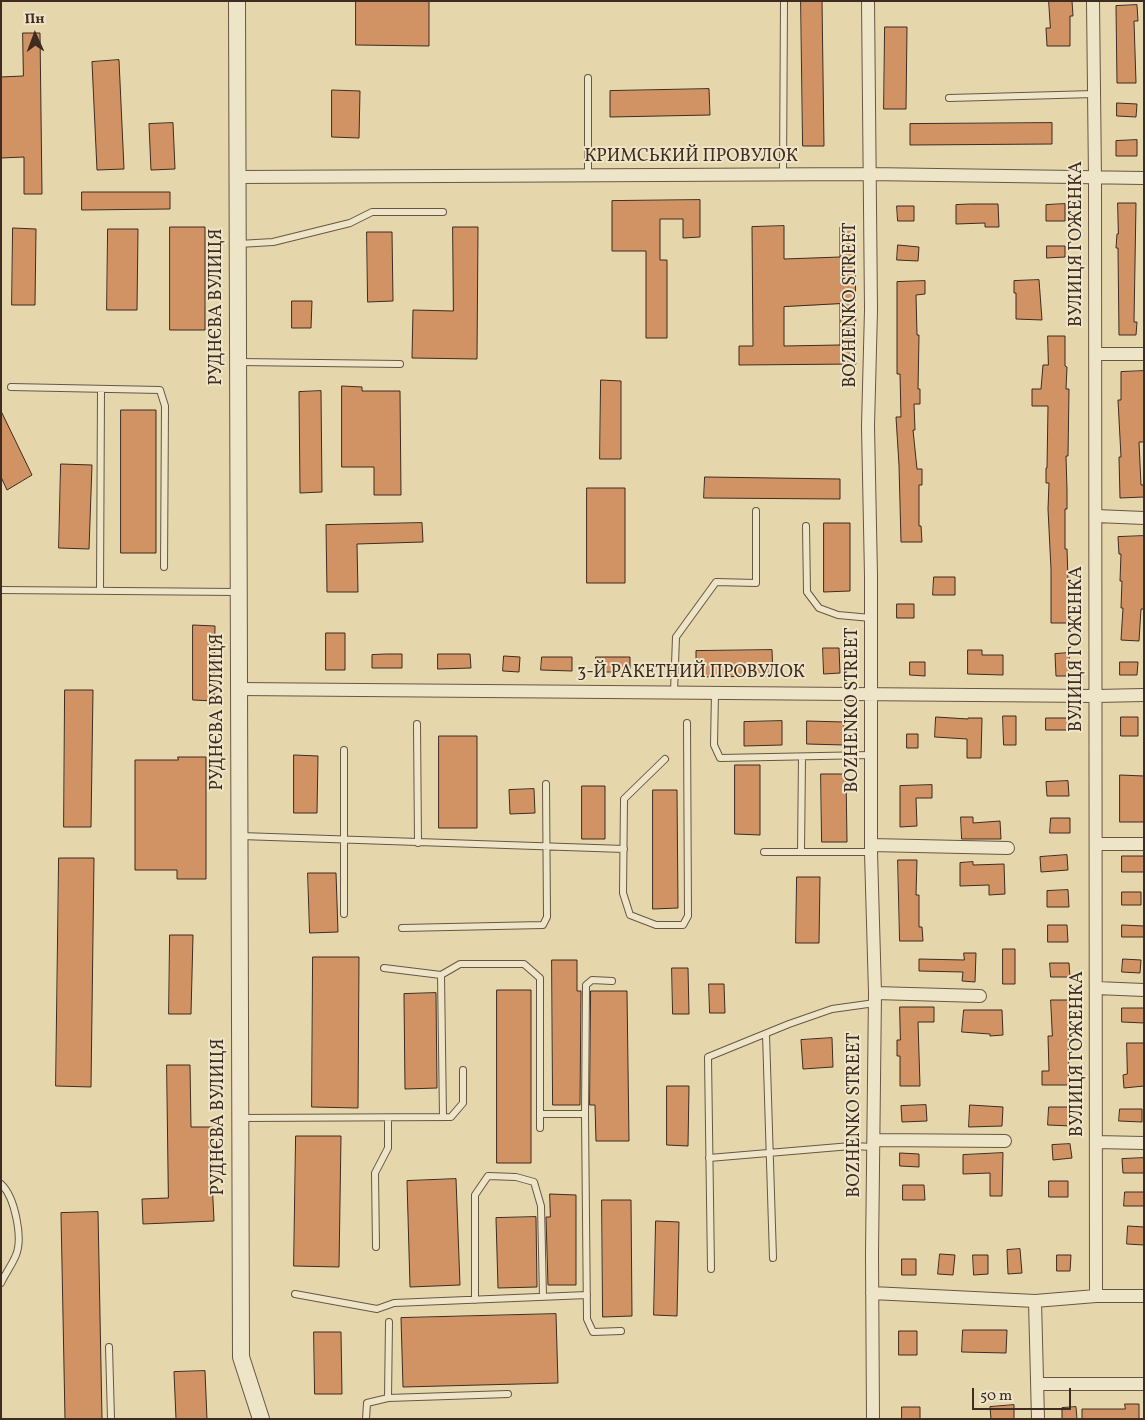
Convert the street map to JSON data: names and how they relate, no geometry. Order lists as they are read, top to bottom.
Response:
{
  "streets": {
    "street": [
      "КРИМСЬКИЙ ПРОВУЛОК",
      "ВУЛИЦЯ ГОЖЕНКА",
      "BOZHENKO STREET",
      "РУДНЄВА ВУЛИЦЯ",
      "3-Й РАКЕТНИЙ ПРОВУЛОК"
    ]
  },
  "crossings": [
    ["КРИМСЬКИЙ ПРОВУЛОК", "ВУЛИЦЯ ГОЖЕНКА"],
    ["КРИМСЬКИЙ ПРОВУЛОК", "BOZHENKO STREET"],
    ["КРИМСЬКИЙ ПРОВУЛОК", "РУДНЄВА ВУЛИЦЯ"],
    ["ВУЛИЦЯ ГОЖЕНКА", "3-Й РАКЕТНИЙ ПРОВУЛОК"],
    ["BOZHENKO STREET", "3-Й РАКЕТНИЙ ПРОВУЛОК"],
    ["РУДНЄВА ВУЛИЦЯ", "3-Й РАКЕТНИЙ ПРОВУЛОК"]
  ],
  "scale_bar": "50 m",
  "north": "top"
}
